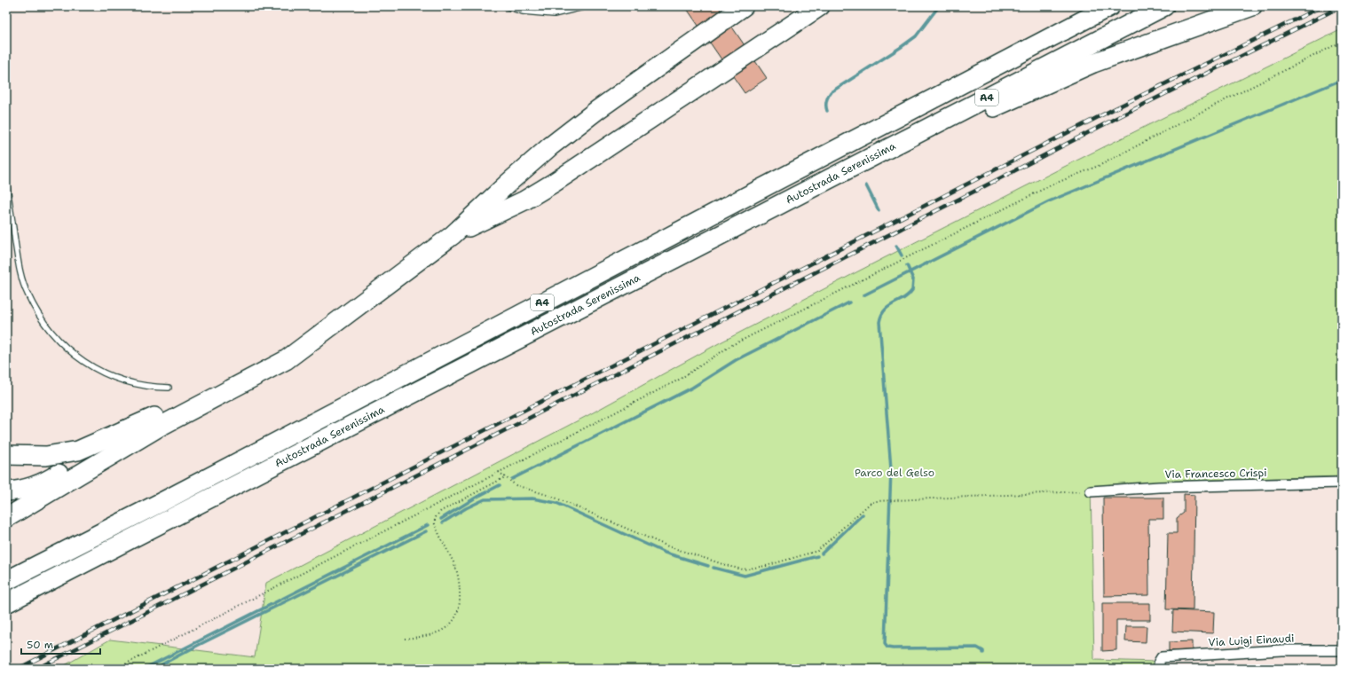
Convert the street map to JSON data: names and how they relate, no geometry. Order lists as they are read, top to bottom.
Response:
{
  "streets": {
    "highway": ["A4", "Autostrada Serenissima"],
    "street": ["Via Francesco Crispi", "Via Luigi Einaudi"]
  },
  "parks": ["Parco del Gelso"],
  "scale_bar": "50 m"
}
